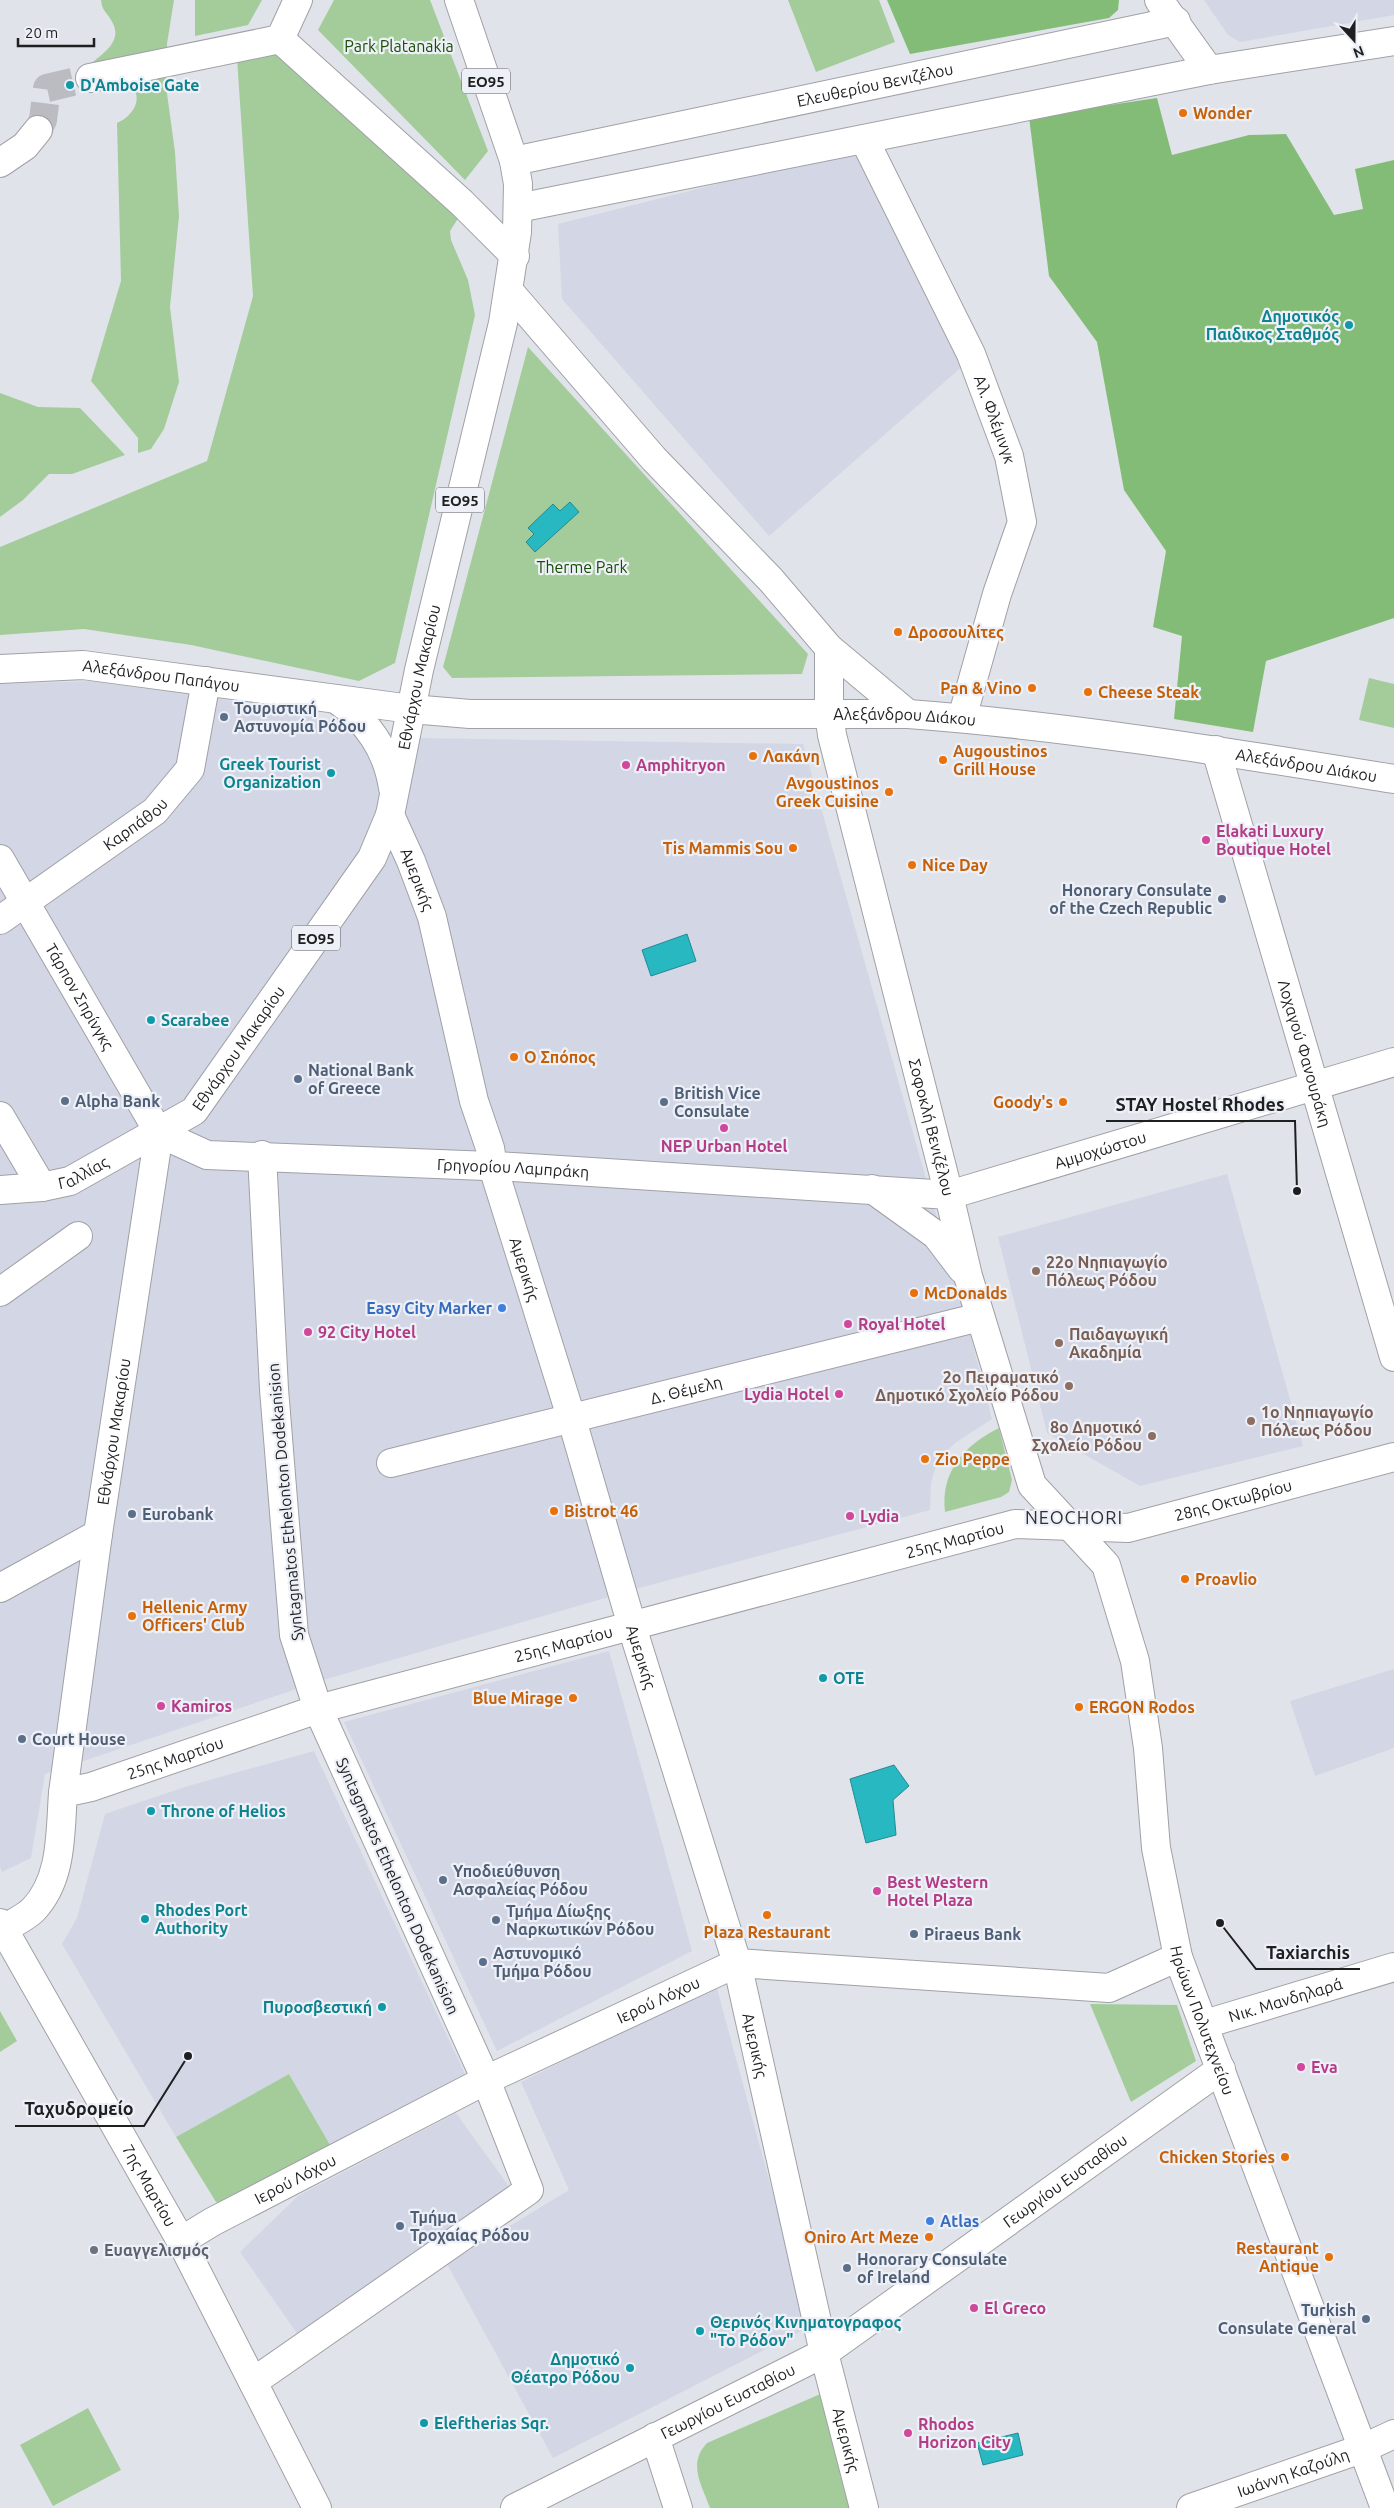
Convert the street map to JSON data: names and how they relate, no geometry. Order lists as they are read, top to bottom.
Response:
{
  "streets": {
    "street": [
      "ΕΟ95",
      "Ελευθερίου Βενιζέλου",
      "Αλ. Φλέμινγκ",
      "Αλεξάνδρου Παπάγου",
      "Εθνάρχου Μακαρίου",
      "Αλεξάνδρου Διάκου",
      "Καρπάθου",
      "Αμερικής",
      "Τάρπον Σπρίνγκς",
      "Λοχαγού Φανουράκη",
      "Σοφοκλή Βενιζέλου",
      "Αμμοχώστου",
      "Γρηγορίου Λαμπράκη",
      "Γαλλίας",
      "Δ. Θέμελη",
      "28ης Οκτωβρίου",
      "Syntagmatos Ethelonton Dodekanision",
      "25ης Μαρτίου",
      "Ιερού Λόχου",
      "Νικ. Μανδηλαρά",
      "Ηρώων Πολυτεχνείου",
      "Γεωργίου Ευσταθίου",
      "7ης Μαρτίου",
      "Ιωάννη Καζούλη"
    ]
  },
  "crossings": [
    ["ΕΟ95", "Ελευθερίου Βενιζέλου"],
    ["ΕΟ95", "Εθνάρχου Μακαρίου"],
    ["Αλ. Φλέμινγκ", "Αλεξάνδρου Διάκου"],
    ["Αλεξάνδρου Παπάγου", "Εθνάρχου Μακαρίου"],
    ["Αλεξάνδρου Παπάγου", "Αλεξάνδρου Διάκου"],
    ["Αλεξάνδρου Παπάγου", "Καρπάθου"],
    ["Αλεξάνδρου Παπάγου", "Αμερικής"],
    ["Εθνάρχου Μακαρίου", "Αλεξάνδρου Διάκου"],
    ["Εθνάρχου Μακαρίου", "Αμερικής"],
    ["Εθνάρχου Μακαρίου", "Τάρπον Σπρίνγκς"],
    ["Εθνάρχου Μακαρίου", "Γρηγορίου Λαμπράκη"],
    ["Εθνάρχου Μακαρίου", "Γαλλίας"],
    ["Εθνάρχου Μακαρίου", "25ης Μαρτίου"],
    ["Εθνάρχου Μακαρίου", "7ης Μαρτίου"],
    ["Αλεξάνδρου Διάκου", "Λοχαγού Φανουράκη"],
    ["Αλεξάνδρου Διάκου", "Σοφοκλή Βενιζέλου"],
    ["Καρπάθου", "Τάρπον Σπρίνγκς"],
    ["Αμερικής", "Γρηγορίου Λαμπράκη"],
    ["Αμερικής", "Δ. Θέμελη"],
    ["Αμερικής", "25ης Μαρτίου"],
    ["Αμερικής", "Ιερού Λόχου"],
    ["Αμερικής", "Γεωργίου Ευσταθίου"],
    ["Τάρπον Σπρίνγκς", "Γρηγορίου Λαμπράκη"],
    ["Τάρπον Σπρίνγκς", "Γαλλίας"],
    ["Λοχαγού Φανουράκη", "Αμμοχώστου"],
    ["Σοφοκλή Βενιζέλου", "Αμμοχώστου"],
    ["Σοφοκλή Βενιζέλου", "Γρηγορίου Λαμπράκη"],
    ["Σοφοκλή Βενιζέλου", "Δ. Θέμελη"],
    ["Σοφοκλή Βενιζέλου", "28ης Οκτωβρίου"],
    ["Σοφοκλή Βενιζέλου", "25ης Μαρτίου"],
    ["Σοφοκλή Βενιζέλου", "Ηρώων Πολυτεχνείου"],
    ["Αμμοχώστου", "Γρηγορίου Λαμπράκη"],
    ["Γρηγορίου Λαμπράκη", "Γαλλίας"],
    ["Γρηγορίου Λαμπράκη", "Syntagmatos Ethelonton Dodekanision"],
    ["28ης Οκτωβρίου", "25ης Μαρτίου"],
    ["28ης Οκτωβρίου", "Ηρώων Πολυτεχνείου"],
    ["Syntagmatos Ethelonton Dodekanision", "25ης Μαρτίου"],
    ["Syntagmatos Ethelonton Dodekanision", "Ιερού Λόχου"],
    ["Syntagmatos Ethelonton Dodekanision", "7ης Μαρτίου"],
    ["25ης Μαρτίου", "Ηρώων Πολυτεχνείου"],
    ["Ιερού Λόχου", "Ηρώων Πολυτεχνείου"],
    ["Ιερού Λόχου", "7ης Μαρτίου"],
    ["Νικ. Μανδηλαρά", "Ηρώων Πολυτεχνείου"],
    ["Ηρώων Πολυτεχνείου", "Γεωργίου Ευσταθίου"],
    ["Ηρώων Πολυτεχνείου", "Ιωάννη Καζούλη"]
  ],
  "districts": ["NEOCHORI"],
  "parks": ["Park Platanakia", "Therme Park"],
  "places": [
    "D'Amboise Gate",
    "Wonder",
    "Δημοτικός Παιδικος Σταθμός",
    "Δροσουλίτες",
    "Pan & Vino",
    "Cheese Steak",
    "Τουριστική Αστυνομία Ρόδου",
    "Λακάνη",
    "Augoustinos Grill House",
    "Amphitryon",
    "Greek Tourist Organization",
    "Avgoustinos Greek Cuisine",
    "Elakati Luxury Boutique Hotel",
    "Tis Mammis Sou",
    "Nice Day",
    "Honorary Consulate of the Czech Republic",
    "Scarabee",
    "Ο Σπόπος",
    "National Bank of Greece",
    "Alpha Bank",
    "British Vice Consulate",
    "Goody's",
    "NEP Urban Hotel",
    "STAY Hostel Rhodes",
    "22ο Νηπιαγωγίο Πόλεως Ρόδου",
    "McDonalds",
    "Easy City Marker",
    "Royal Hotel",
    "92 City Hotel",
    "Παιδαγωγική Ακαδημία",
    "2ο Πειραματικό Δημοτικό Σχολείο Ρόδου",
    "Lydia Hotel",
    "1ο Νηπιαγωγίο Πόλεως Ρόδου",
    "8ο Δημοτικό Σχολείο Ρόδου",
    "Zio Peppe",
    "Bistrot 46",
    "Eurobank",
    "Lydia",
    "Proavlio",
    "Hellenic Army Officers' Club",
    "OTE",
    "Blue Mirage",
    "Kamiros",
    "ERGON Rodos",
    "Court House",
    "Throne of Helios",
    "Υποδιεύθυνση Ασφαλείας Ρόδου",
    "Best Western Hotel Plaza",
    "Plaza Restaurant",
    "Rhodes Port Authority",
    "Τμήμα Δίωξης Ναρκωτικών Ρόδου",
    "Taxiarchis",
    "Piraeus Bank",
    "Αστυνομικό Τμήμα Ρόδου",
    "Πυροσβεστική",
    "Ταχυδρομείο",
    "Eva",
    "Chicken Stories",
    "Atlas",
    "Τμήμα Τροχαίας Ρόδου",
    "Oniro Art Meze",
    "Ευαγγελισμός",
    "Restaurant Antique",
    "Honorary Consulate of Ireland",
    "El Greco",
    "Turkish Consulate General",
    "Θερινός Κινηματογραφος \"Το Ρόδον\"",
    "Δημοτικό Θέατρο Ρόδου",
    "Eleftherias Sqr.",
    "Rhodos Horizon City"
  ],
  "scale_bar": "20 m",
  "north": "bottom"
}
